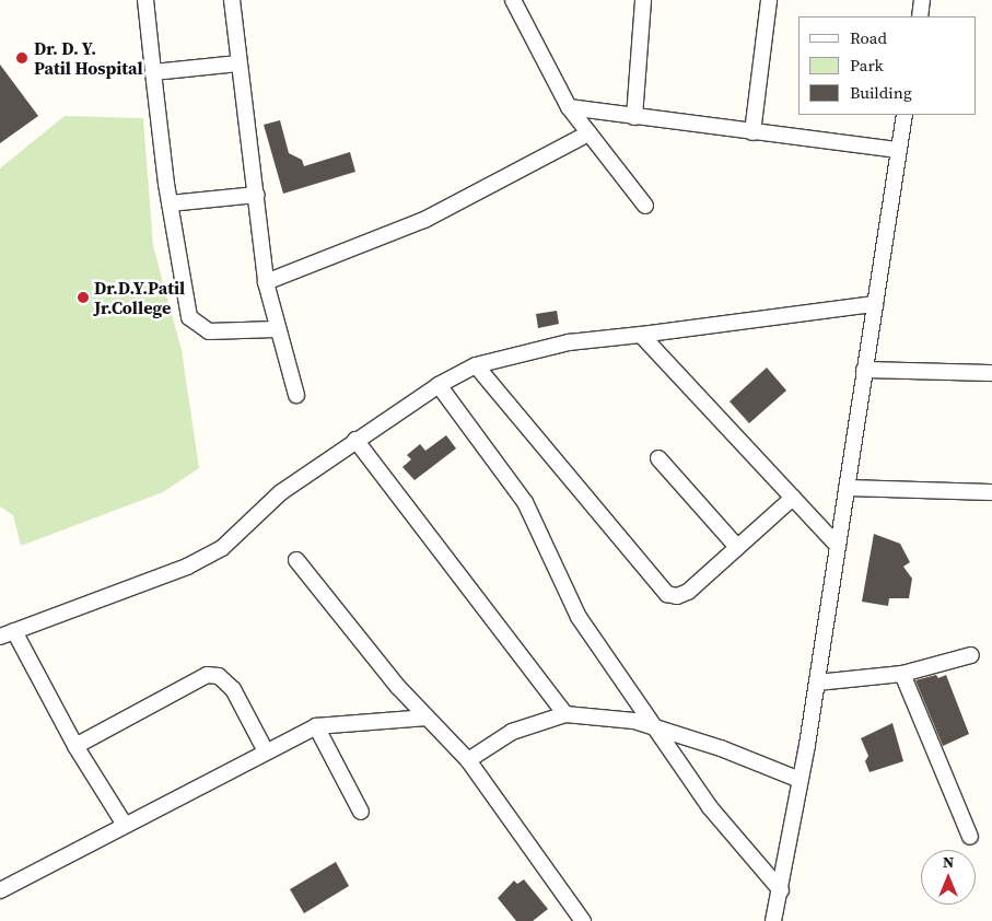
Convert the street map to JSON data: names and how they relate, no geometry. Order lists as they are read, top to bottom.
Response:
{
  "places": ["Dr. D. Y. Patil Hospital", "Dr.D.Y.Patil Jr.College"],
  "legend": ["Road", "Park", "Building"],
  "north": "top"
}
